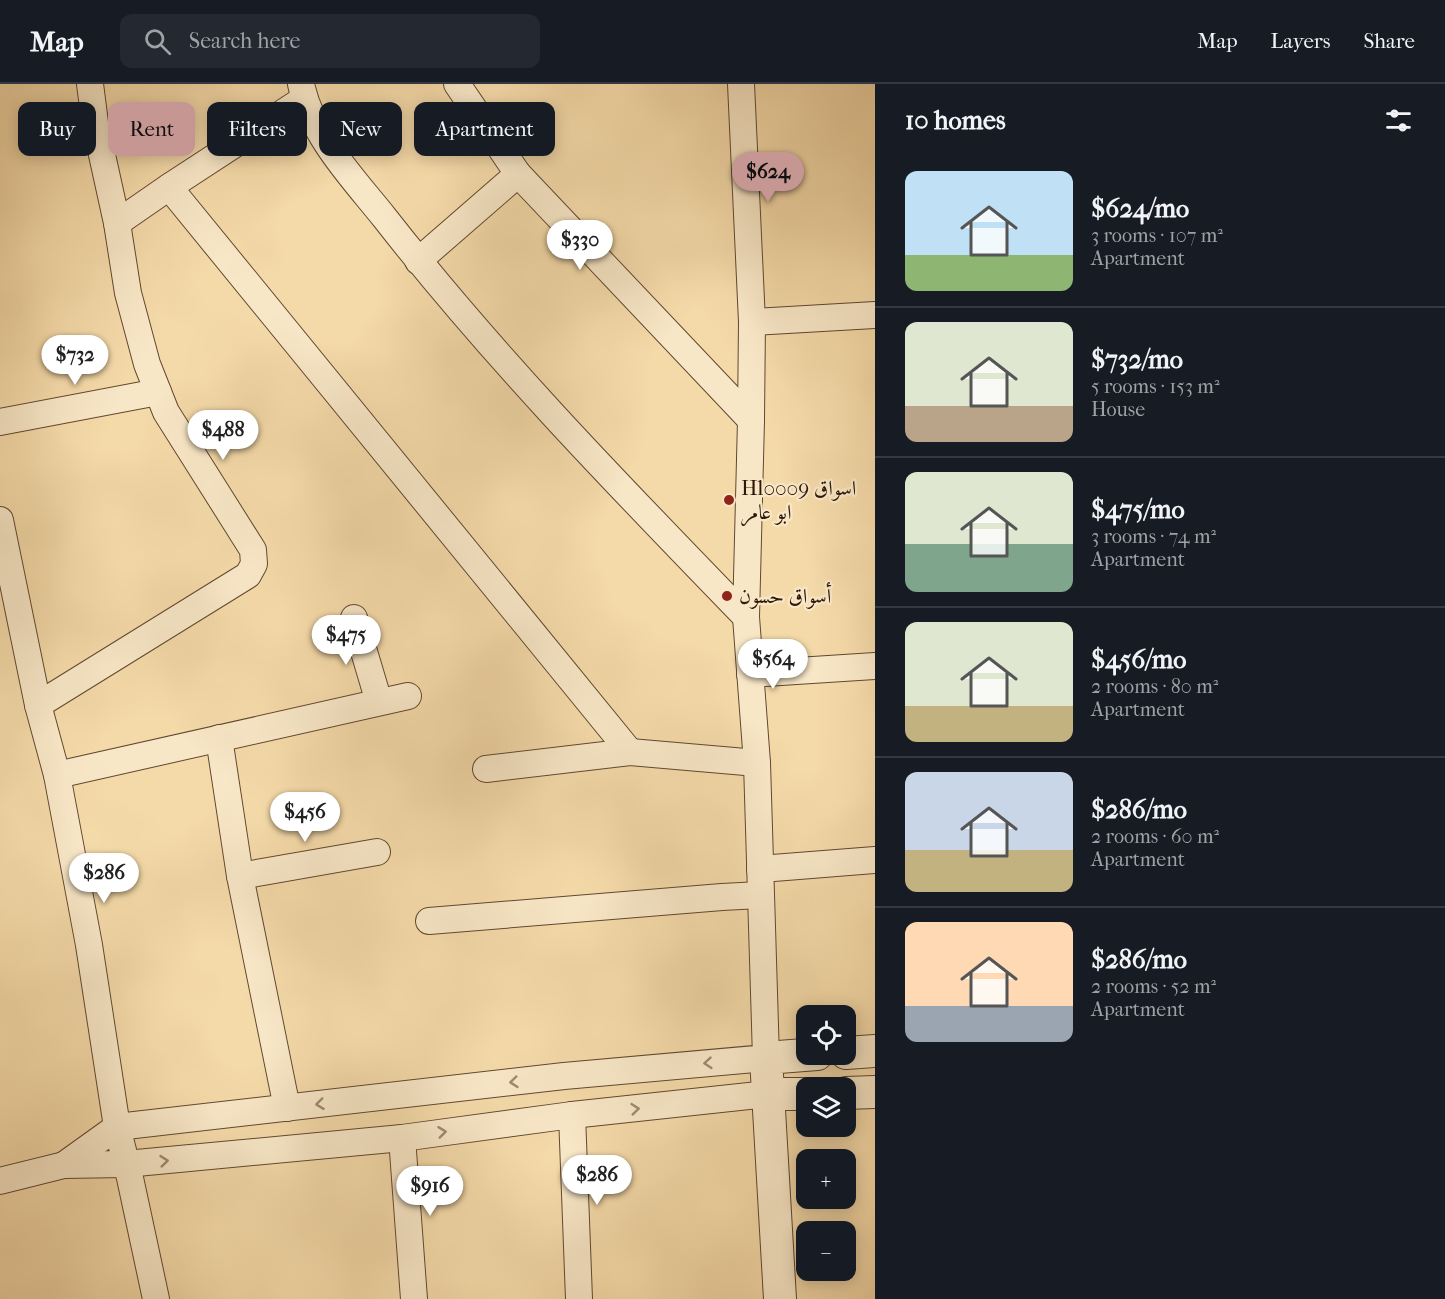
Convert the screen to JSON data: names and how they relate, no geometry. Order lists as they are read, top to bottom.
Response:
{
  "places": ["Hl0009 اسواق ابو عامر", "أسواق حسون"],
  "page": {
    "header": "Map",
    "search": "Search here",
    "nav": ["Map", "Layers", "Share"],
    "heading": "10 homes",
    "chip": [
      "Buy",
      "Rent",
      "Filters",
      "New",
      "Apartment"
    ],
    "price": [
      "$624",
      "$330",
      "$732",
      "$488",
      "$475",
      "$564",
      "$456",
      "$286",
      "$286",
      "$916"
    ],
    "list": [
      {
        "name": "$624/mo",
        "note": "3 rooms · 107 m² · Apartment"
      },
      {
        "name": "$732/mo",
        "note": "5 rooms · 153 m² · House"
      },
      {
        "name": "$475/mo",
        "note": "3 rooms · 74 m² · Apartment"
      },
      {
        "name": "$456/mo",
        "note": "2 rooms · 80 m² · Apartment"
      },
      {
        "name": "$286/mo",
        "note": "2 rooms · 60 m² · Apartment"
      },
      {
        "name": "$286/mo",
        "note": "2 rooms · 52 m² · Apartment"
      }
    ],
    "map_buttons": ["+", "−"]
  }
}
